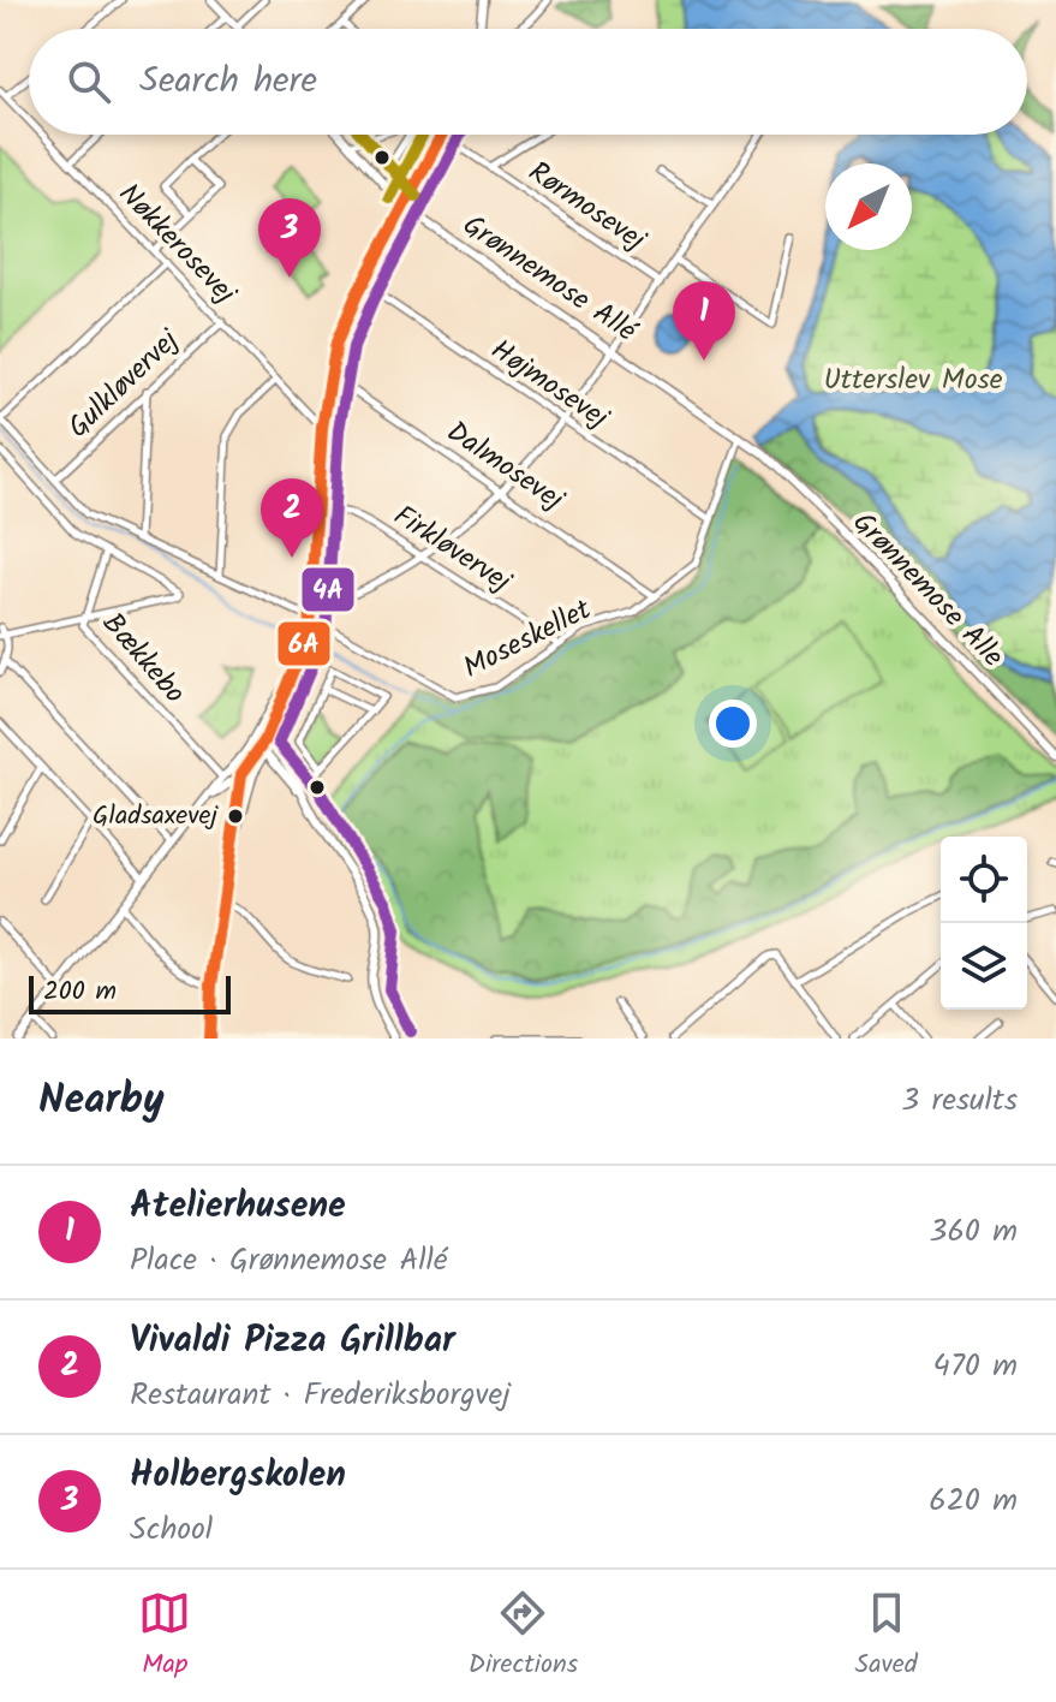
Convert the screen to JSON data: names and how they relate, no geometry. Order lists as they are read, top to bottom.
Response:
{
  "streets": {
    "street": [
      "Rørmosevej",
      "Nøkkerosevej",
      "Grønnemose Allé",
      "Gulkløvervej",
      "Højmosevej",
      "Dalmosevej",
      "Firkløvervej",
      "Grønnemose Alle",
      "Moseskellet",
      "Bækkebo"
    ]
  },
  "crossings": [
    ["Nøkkerosevej", "Gulkløvervej"],
    ["Grønnemose Allé", "Grønnemose Alle"],
    ["Grønnemose Allé", "Moseskellet"],
    ["Højmosevej", "Moseskellet"],
    ["Dalmosevej", "Moseskellet"],
    ["Firkløvervej", "Moseskellet"]
  ],
  "parks": ["Utterslev Mose"],
  "places": ["Gladsaxevej"],
  "lines": ["transit line 6A", "transit line 4A"],
  "scale_bar": "200 m",
  "north": "bottom left",
  "page": {
    "search": "Search here",
    "pins": ["3", "1", "2"],
    "scale": "200 m",
    "heading": ["Nearby", "3 results"],
    "list": [
      {
        "mark": "1",
        "name": "Atelierhusene",
        "note": "Place · Grønnemose Allé",
        "value": "360 m"
      },
      {
        "mark": "2",
        "name": "Vivaldi Pizza Grillbar",
        "note": "Restaurant · Frederiksborgvej",
        "value": "470 m"
      },
      {
        "mark": "3",
        "name": "Holbergskolen",
        "note": "School",
        "value": "620 m"
      }
    ],
    "nav": ["Map", "Directions", "Saved"]
  }
}
